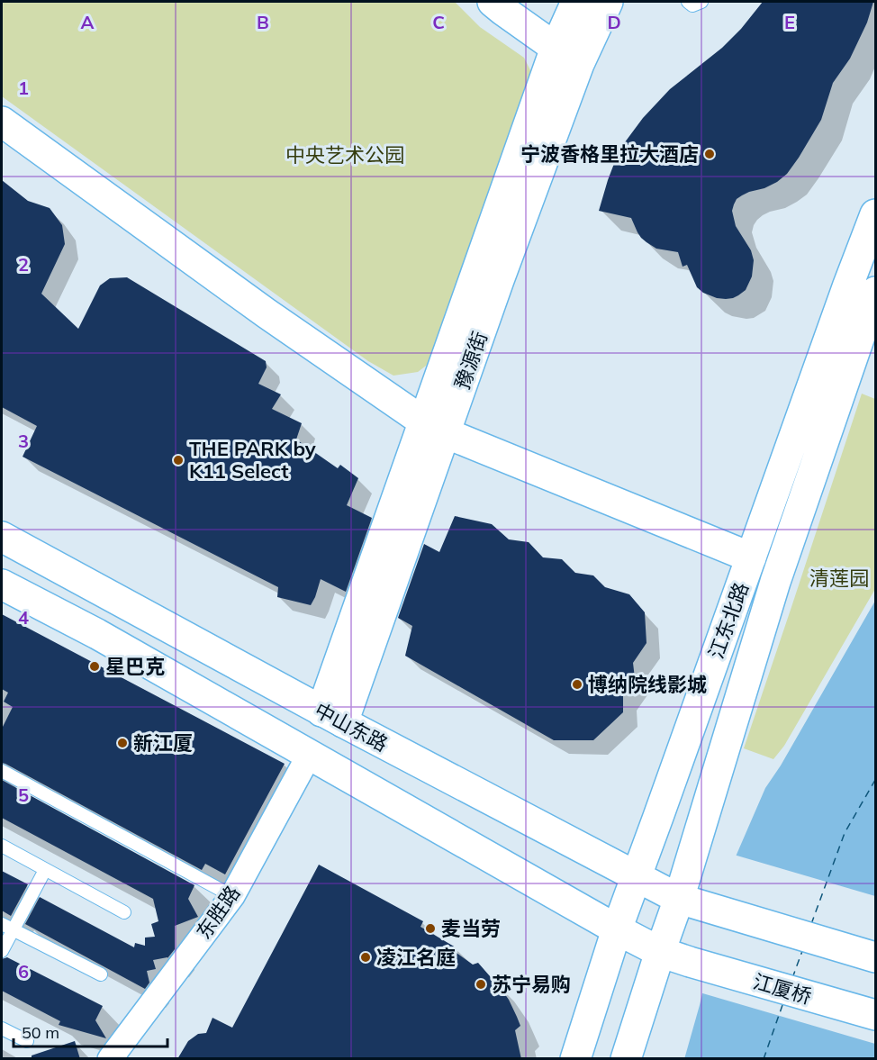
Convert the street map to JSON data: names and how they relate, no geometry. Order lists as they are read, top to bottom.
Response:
{
  "streets": {
    "main road": [
      "豫源街",
      "江东北路",
      "中山东路",
      "江厦桥"
    ],
    "street": ["东胜路"]
  },
  "crossings": [
    ["豫源街", "中山东路"],
    ["江东北路", "中山东路"],
    ["江东北路", "江厦桥"]
  ],
  "parks": ["中央艺术公园", "清莲园"],
  "places": [
    "宁波香格里拉大酒店",
    "THE PARK by K11 Select",
    "星巴克",
    "博纳院线影城",
    "新江厦",
    "麦当劳",
    "凌江名庭",
    "苏宁易购"
  ],
  "scale_bar": "50 m",
  "grid": {
    "columns": [
      "A",
      "B",
      "C",
      "D",
      "E"
    ],
    "rows": [
      "1",
      "2",
      "3",
      "4",
      "5",
      "6"
    ]
  }
}
